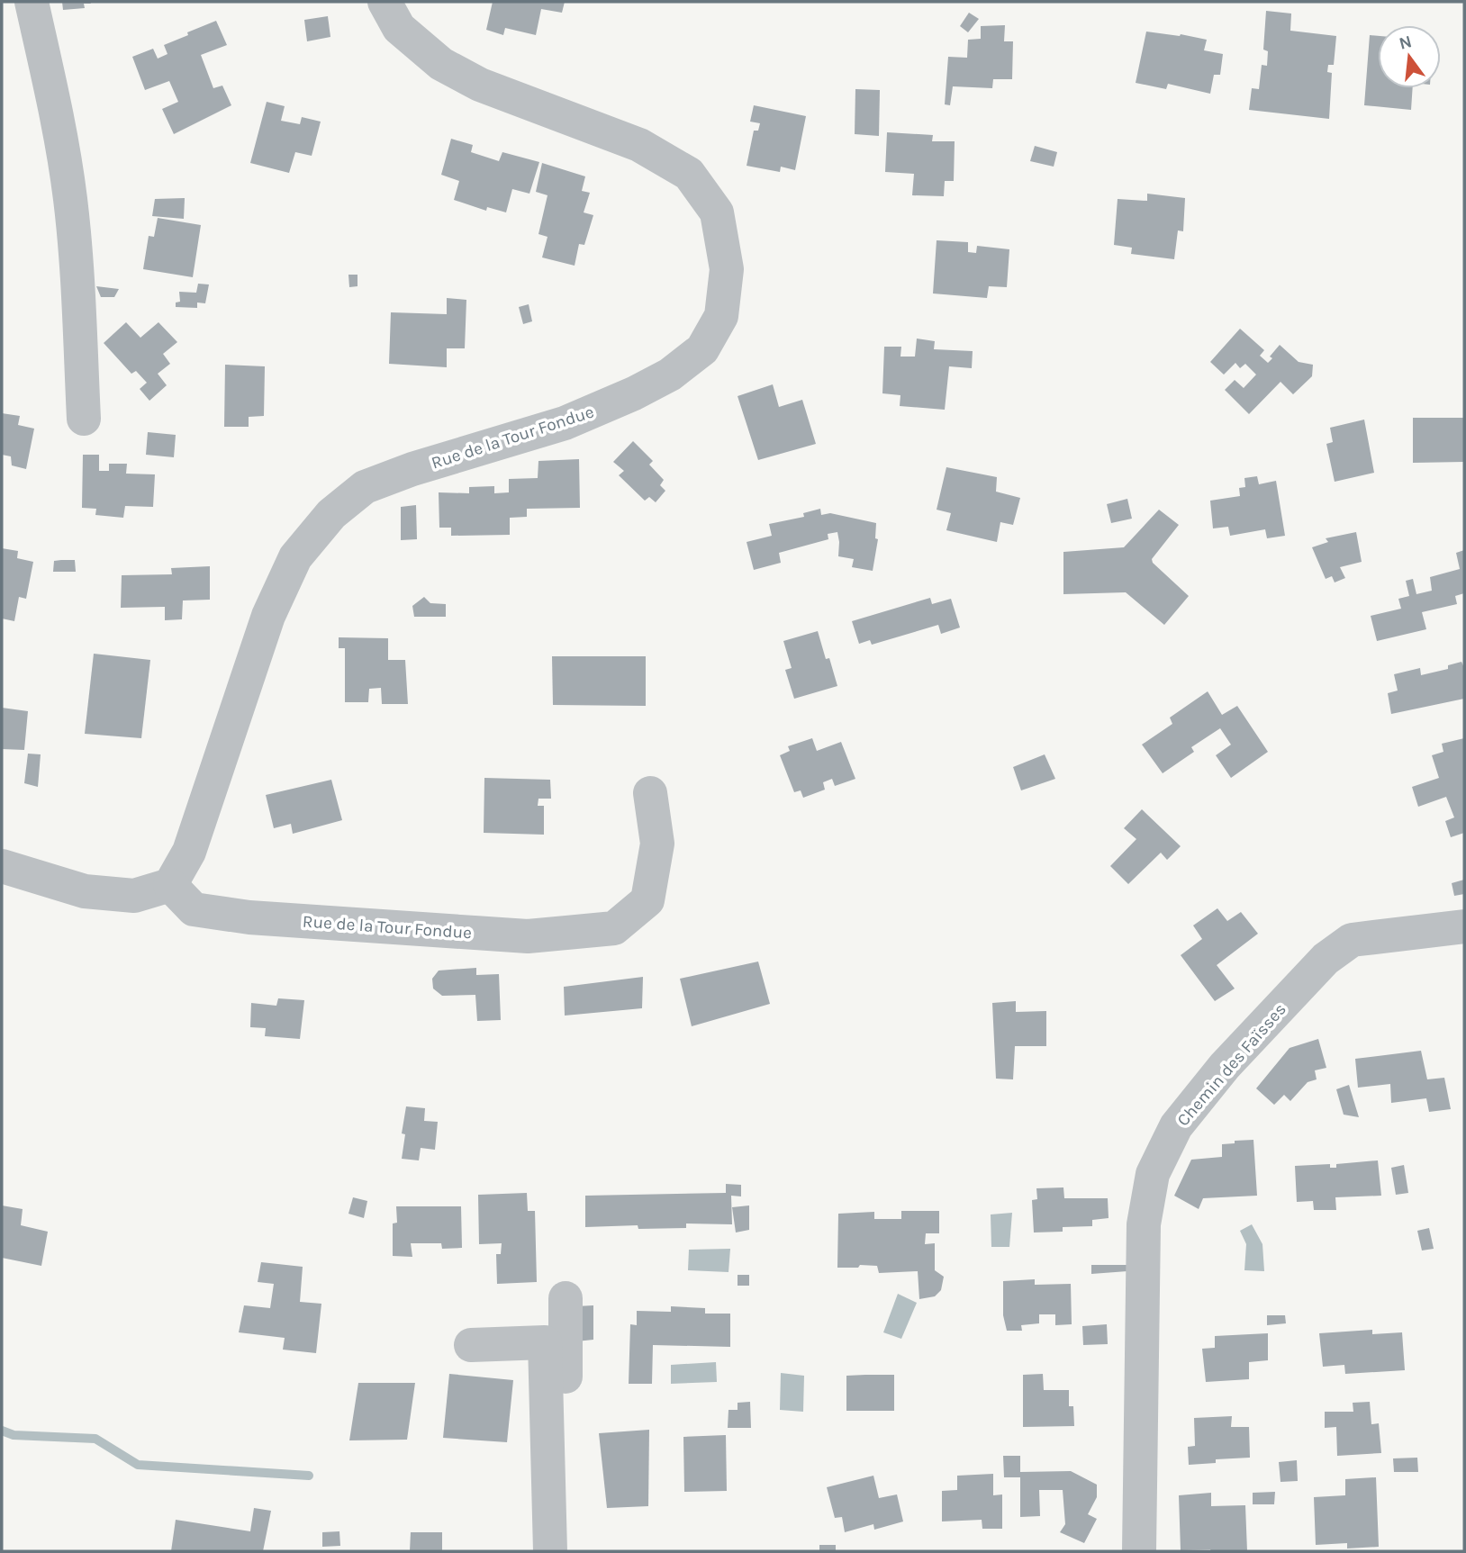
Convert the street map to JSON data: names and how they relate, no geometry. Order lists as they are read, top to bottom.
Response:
{
  "streets": {
    "street": ["Rue de la Tour Fondue", "Chemin des Faïsses"]
  },
  "north": "top"
}
